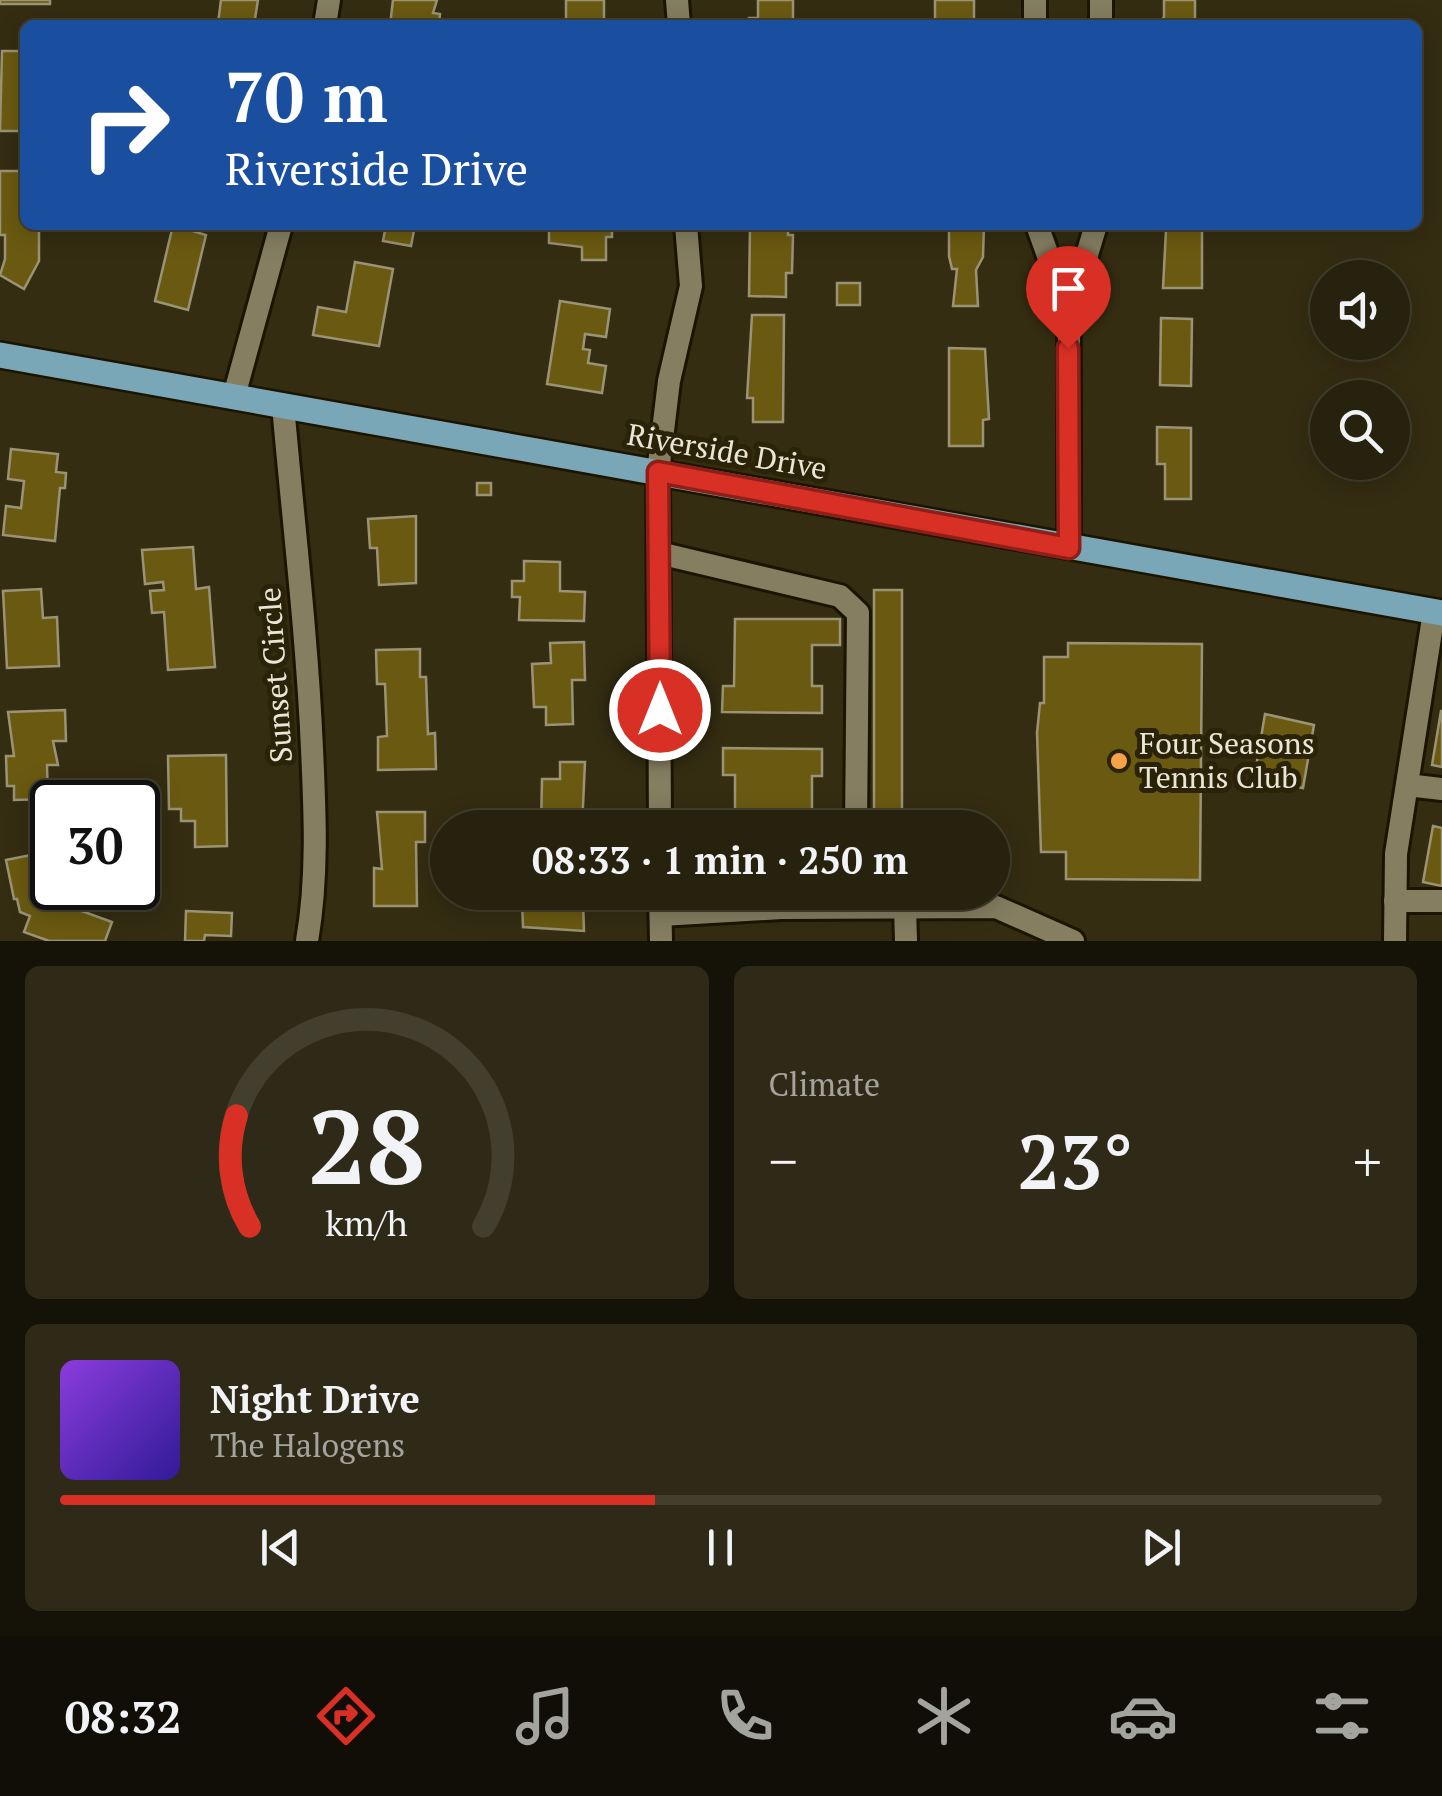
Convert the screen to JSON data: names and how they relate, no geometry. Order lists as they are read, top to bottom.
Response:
{
  "streets": {
    "main road": ["Riverside Drive"],
    "street": ["Sunset Circle"]
  },
  "crossings": [
    ["Riverside Drive", "Sunset Circle"]
  ],
  "places": ["Four Seasons Tennis Club"],
  "page": {
    "turn": ["70 m", "Riverside Drive"],
    "limit": "30",
    "trip": "08:33 · 1 min · 250 m",
    "tile": "Climate",
    "heat": ["−", "23°", "+"],
    "song": ["Night Drive", "The Halogens"],
    "tabs": "08:32",
    "gauge": ["28", "km/h"]
  }
}
